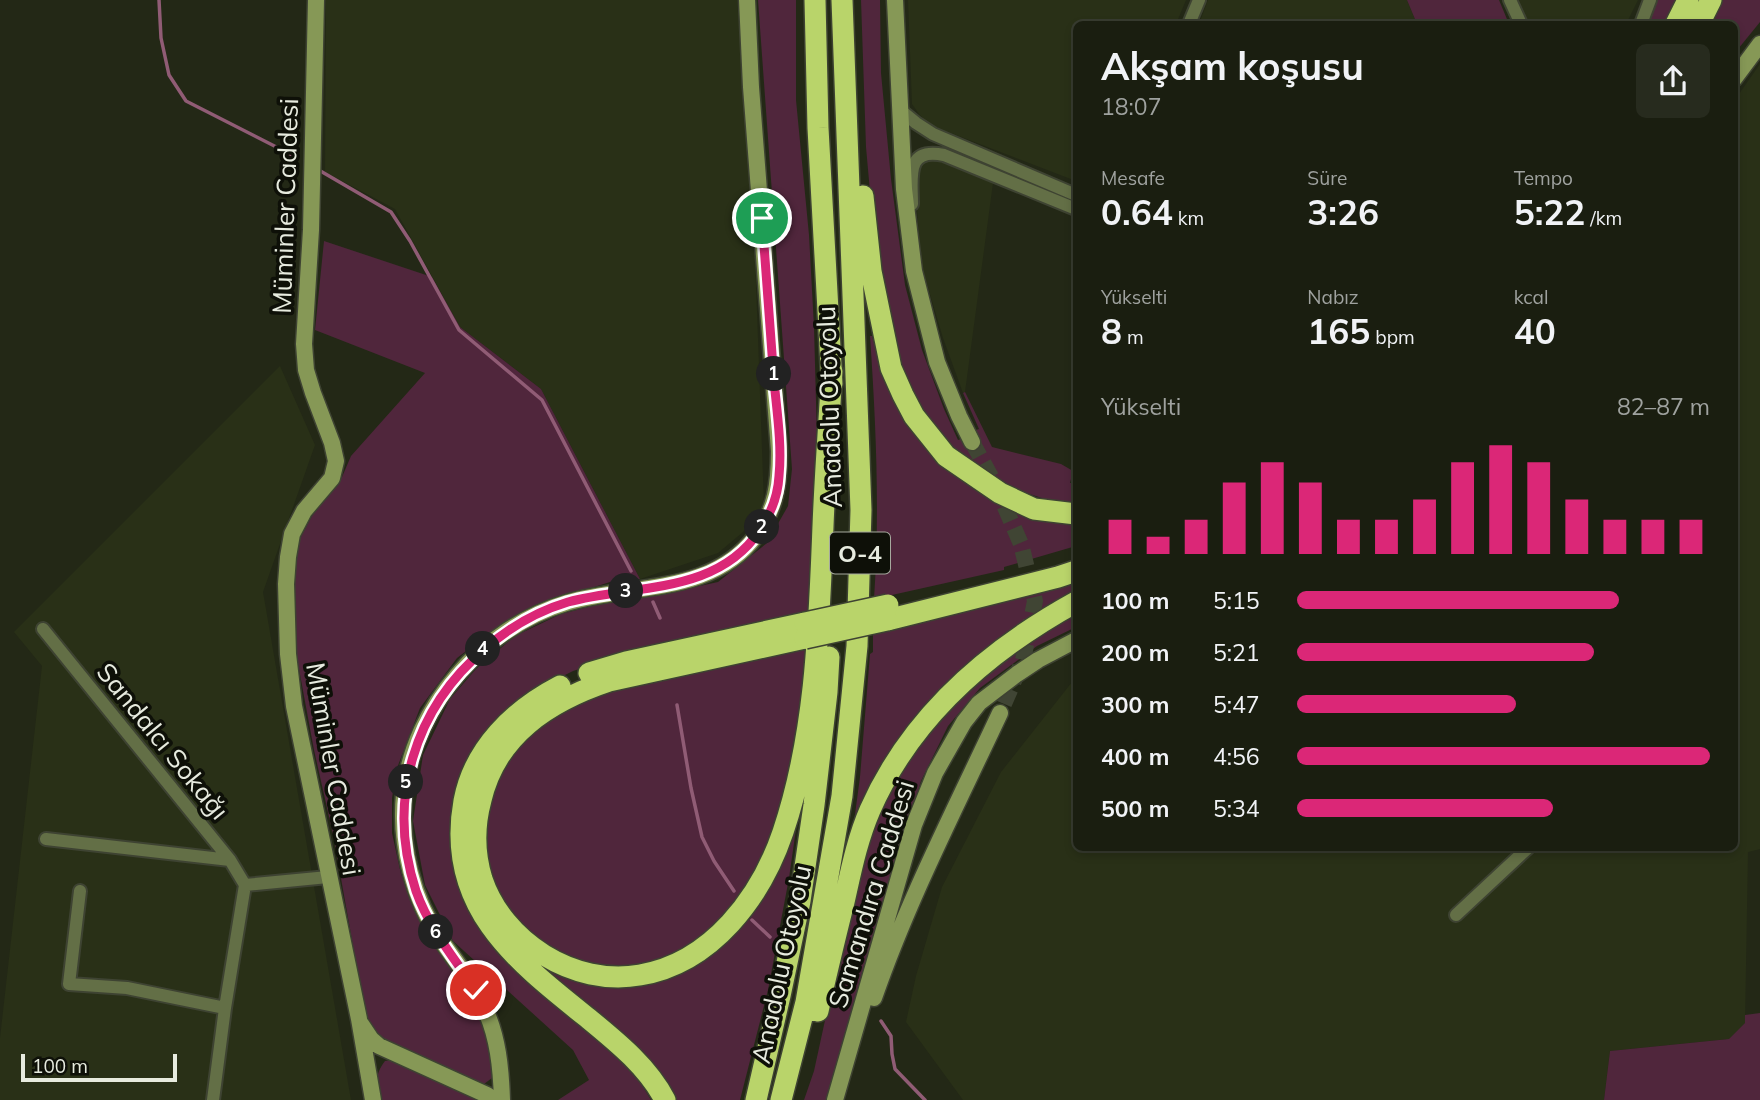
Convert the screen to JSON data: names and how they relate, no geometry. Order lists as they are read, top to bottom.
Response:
{
  "streets": {
    "highway": ["Anadolu Otoyolu", "O-4"],
    "main road": ["Müminler Caddesi", "Samandıra Caddesi"],
    "street": ["Sandalcı Sokağı"]
  },
  "scale_bar": "100 m",
  "page": {
    "heading": ["Akşam koşusu", "18:07"],
    "stats": [
      ["Mesafe", "0.64 km"],
      ["Süre", "3:26"],
      ["Tempo", "5:22 /km"],
      ["Yükselti", "8 m"],
      ["Nabız", "165 bpm"],
      ["kcal", "40"]
    ],
    "pins": [
      "1",
      "2",
      "3",
      "4",
      "5",
      "6"
    ],
    "chart": ["Yükselti", "82–87 m"],
    "list": [
      {
        "name": "100 m",
        "note": "5:15"
      },
      {
        "name": "200 m",
        "note": "5:21"
      },
      {
        "name": "300 m",
        "note": "5:47"
      },
      {
        "name": "400 m",
        "note": "4:56"
      },
      {
        "name": "500 m",
        "note": "5:34"
      }
    ],
    "scale": "100 m"
  }
}
